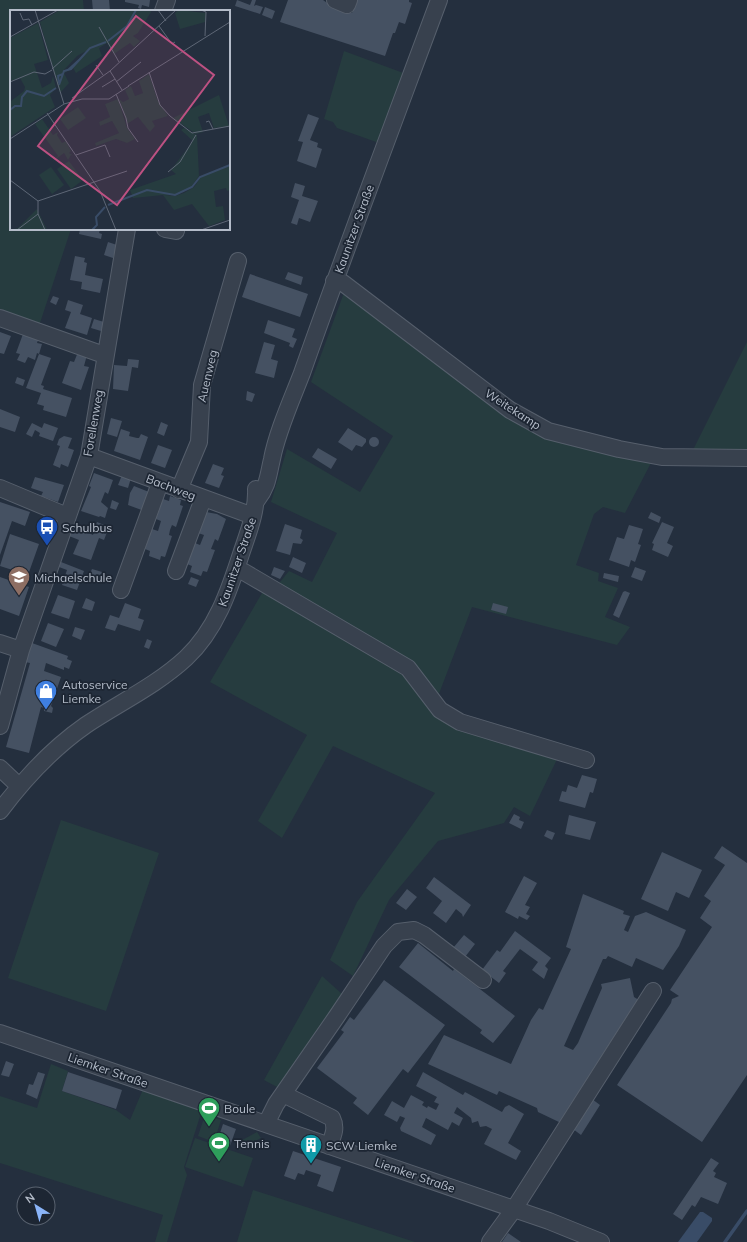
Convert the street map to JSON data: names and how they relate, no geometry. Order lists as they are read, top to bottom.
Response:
{
  "streets": {
    "street": [
      "Kaunitzer Straße",
      "Auenweg",
      "Weitekamp",
      "Forellenweg",
      "Bachweg",
      "Liemker Straße"
    ]
  },
  "crossings": [
    ["Kaunitzer Straße", "Weitekamp"],
    ["Kaunitzer Straße", "Bachweg"],
    ["Auenweg", "Bachweg"],
    ["Forellenweg", "Bachweg"]
  ],
  "places": {
    "bus stop": ["Schulbus"],
    "school or university": ["Michaelschule"],
    "shop": ["Autoservice Liemke"],
    "sports": ["Boule", "Tennis"],
    "building": ["SCW Liemke"]
  },
  "north": "top left"
}
